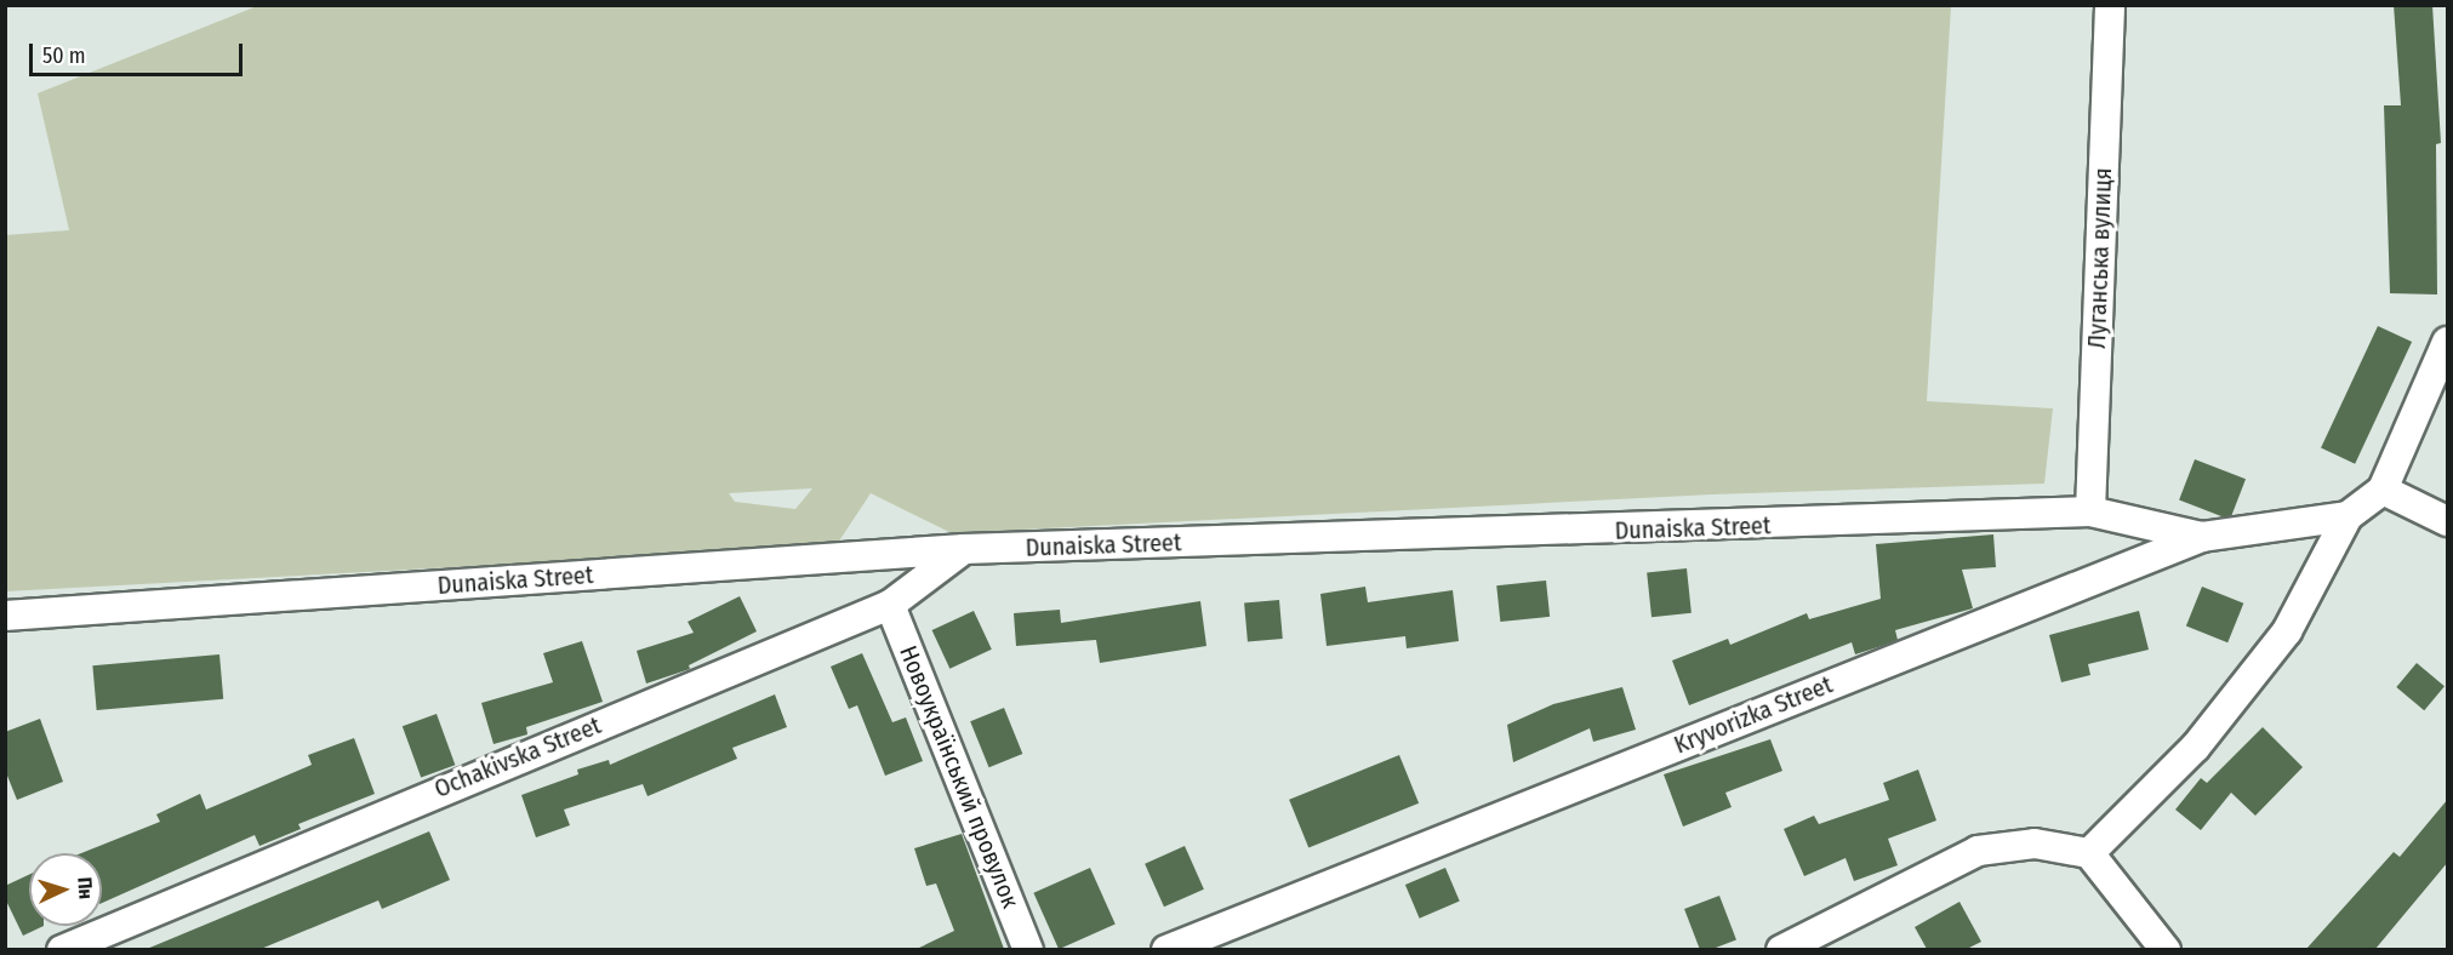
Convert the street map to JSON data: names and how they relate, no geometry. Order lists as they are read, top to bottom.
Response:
{
  "streets": {
    "street": [
      "Луганська вулиця",
      "Dunaiska Street",
      "Kryvorizka Street",
      "Ochakivska Street",
      "Новоукраїнський провулок"
    ]
  },
  "crossings": [
    ["Луганська вулиця", "Dunaiska Street"],
    ["Dunaiska Street", "Kryvorizka Street"],
    ["Dunaiska Street", "Ochakivska Street"],
    ["Ochakivska Street", "Новоукраїнський провулок"]
  ],
  "scale_bar": "50 m",
  "north": "right"
}
